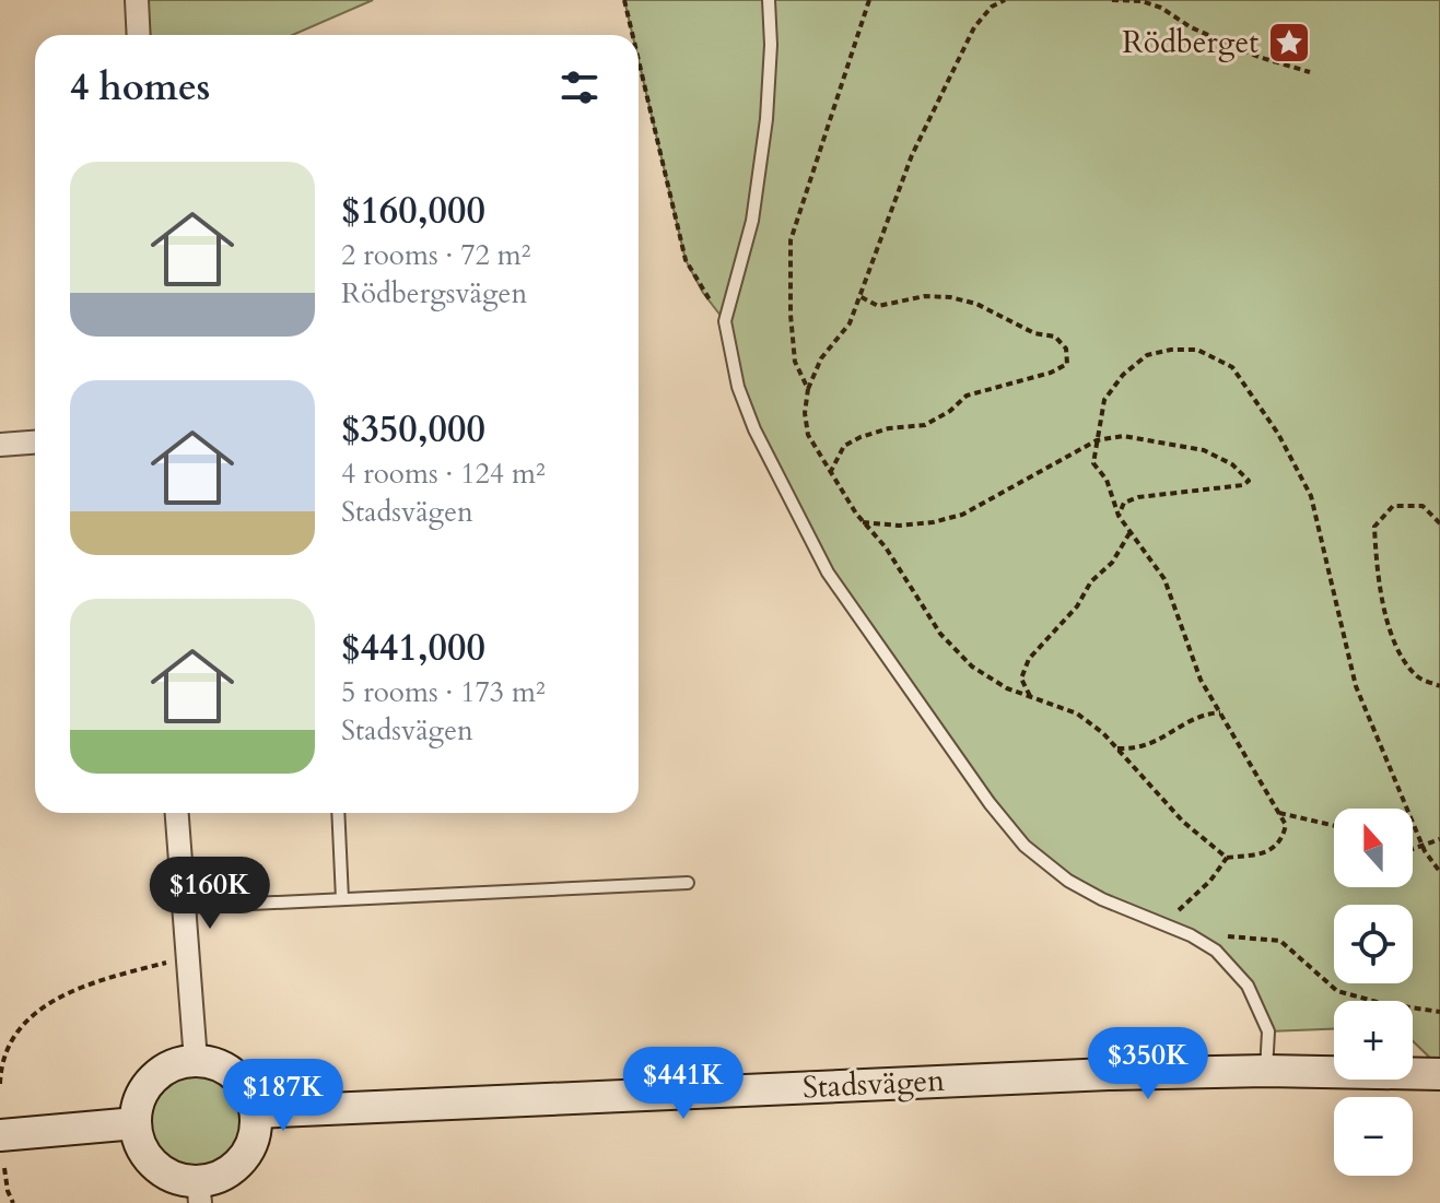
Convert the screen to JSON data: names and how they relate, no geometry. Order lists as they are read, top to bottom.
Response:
{
  "streets": {
    "main road": ["Stadsvägen"]
  },
  "places": {
    "place": ["Rödberget"]
  },
  "north": "top",
  "page": {
    "heading": "4 homes",
    "list": [
      {
        "name": "$160,000",
        "note": "2 rooms · 72 m² · Rödbergsvägen"
      },
      {
        "name": "$350,000",
        "note": "4 rooms · 124 m² · Stadsvägen"
      },
      {
        "name": "$441,000",
        "note": "5 rooms · 173 m² · Stadsvägen"
      }
    ],
    "map_buttons": ["+", "−"],
    "price": [
      "$160K",
      "$350K",
      "$441K",
      "$187K"
    ]
  }
}
